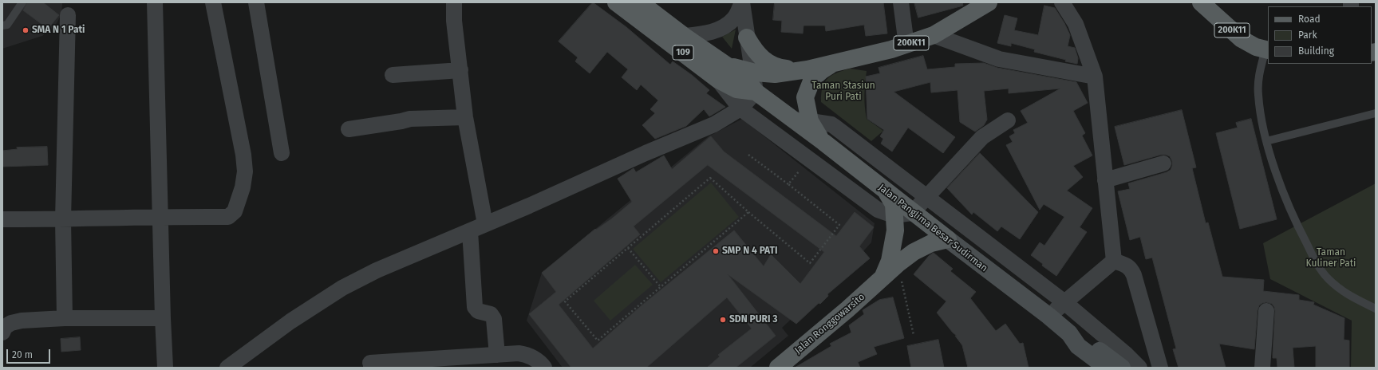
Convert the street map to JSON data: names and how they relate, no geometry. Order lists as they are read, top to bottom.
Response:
{
  "streets": {
    "main road": [
      "200K11",
      "109",
      "Jalan Panglima Besar Sudirman",
      "Jalan Ronggowarsito"
    ]
  },
  "crossings": [
    ["109", "Jalan Panglima Besar Sudirman"],
    ["Jalan Panglima Besar Sudirman", "Jalan Ronggowarsito"]
  ],
  "parks": ["Taman Stasiun Puri Pati", "Taman Kuliner Pati"],
  "places": ["SMA N 1 Pati", "SMP N 4 PATI", "SDN PURI 3"],
  "legend": ["Road", "Park", "Building"],
  "scale_bar": "20 m"
}
